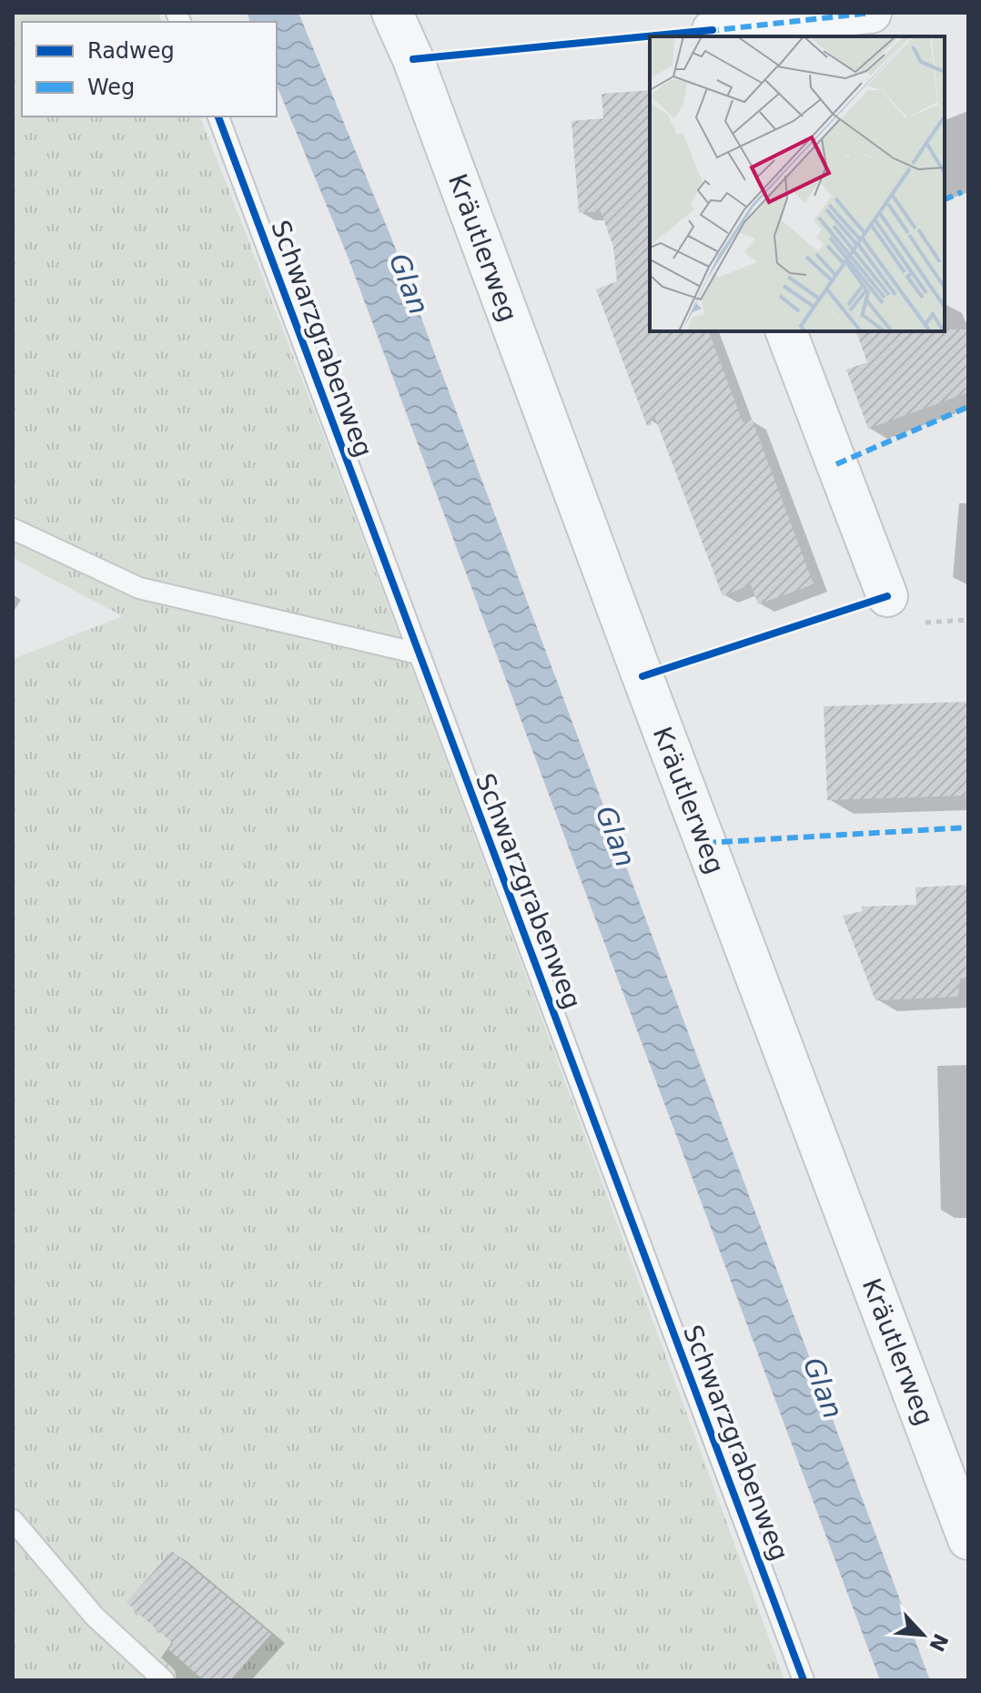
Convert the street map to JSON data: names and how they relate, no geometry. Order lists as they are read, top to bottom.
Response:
{
  "streets": {
    "street": ["Kräutlerweg"],
    "lane": ["Schwarzgrabenweg"]
  },
  "water": ["Glan"],
  "legend": ["Radweg", "Weg"],
  "north": "bottom right"
}
